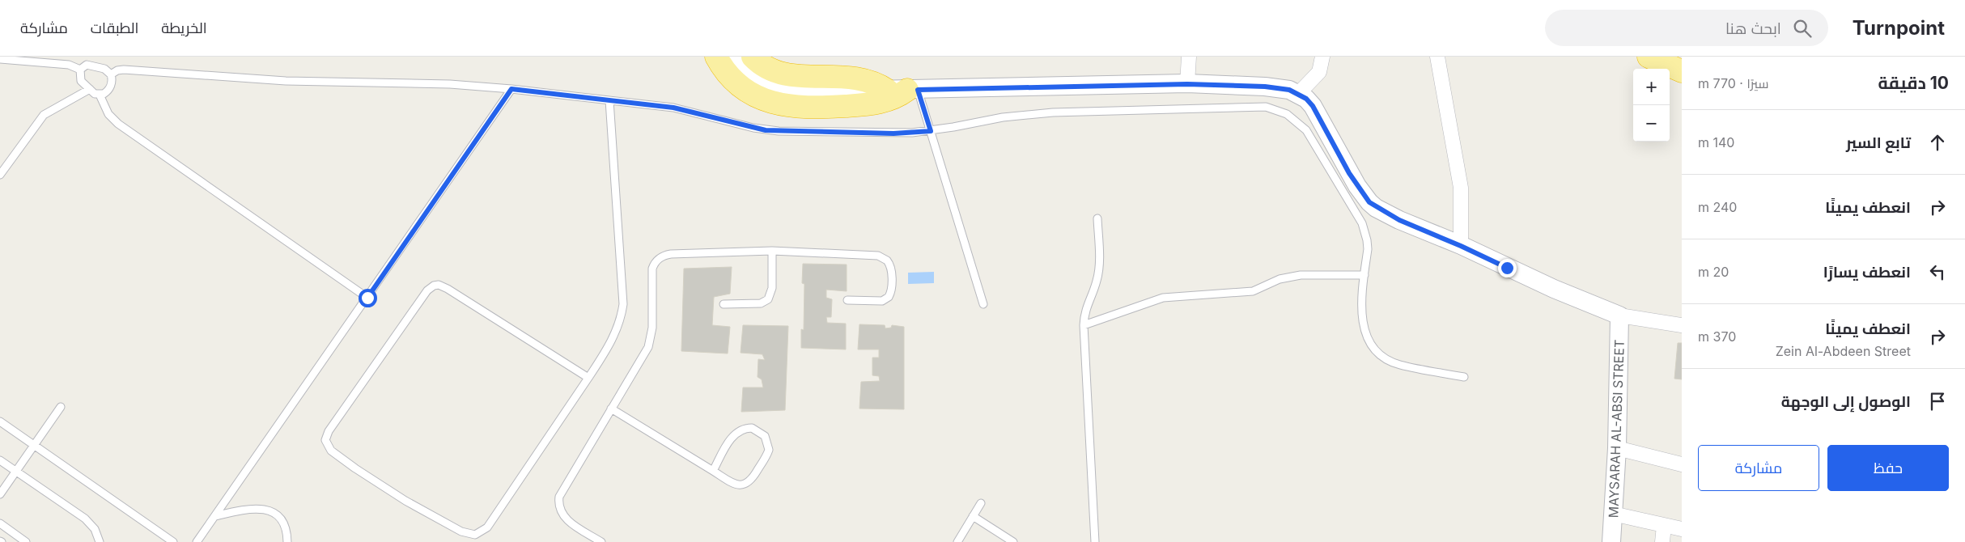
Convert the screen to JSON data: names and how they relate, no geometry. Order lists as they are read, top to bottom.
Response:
{
  "streets": {
    "street": ["MAYSARAH AL-ABSI STREET"]
  },
  "page": {
    "header": "Turnpoint",
    "search": "ابحث هنا",
    "nav": ["الخريطة", "الطبقات", "مشاركة"],
    "heading": ["10 دقيقة", "سيرًا · 770 m"],
    "map_buttons": ["+", "−"],
    "list": [
      ["تابع السير", "140 m"],
      ["انعطف يمينًا", "240 m"],
      ["انعطف يسارًا", "20 m"],
      ["انعطف يمينًا", "Zein Al-Abdeen Street", "370 m"],
      "الوصول إلى الوجهة"
    ],
    "buttons": ["حفظ", "مشاركة"]
  }
}
